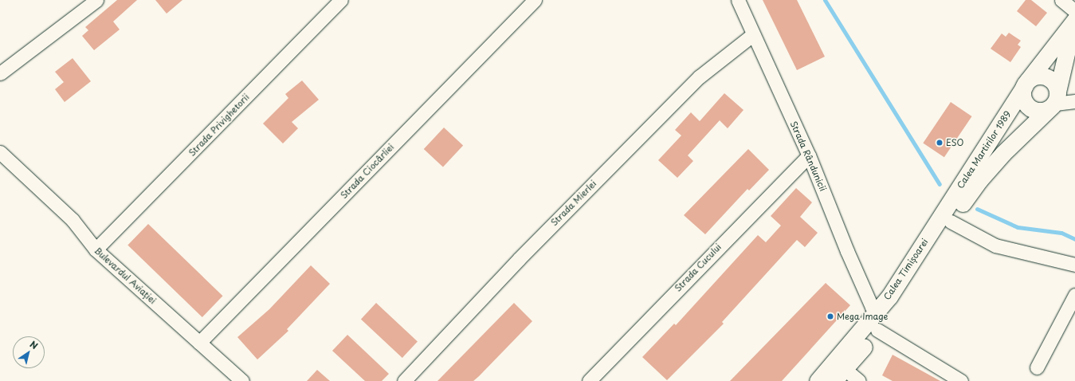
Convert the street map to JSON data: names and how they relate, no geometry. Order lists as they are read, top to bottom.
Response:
{
  "streets": {
    "main road": ["Calea Martirilor 1989", "Calea Timișoarei"],
    "street": [
      "Strada Privighetorii",
      "Strada Rândunicii",
      "Strada Ciocârliei",
      "Strada Mierlei",
      "Strada Cucului",
      "Bulevardul Aviației"
    ]
  },
  "crossings": [
    ["Strada Privighetorii", "Bulevardul Aviației"],
    ["Calea Martirilor 1989", "Calea Timișoarei"],
    ["Strada Rândunicii", "Strada Mierlei"],
    ["Strada Rândunicii", "Strada Cucului"],
    ["Strada Rândunicii", "Calea Timișoarei"],
    ["Strada Ciocârliei", "Bulevardul Aviației"]
  ],
  "places": ["ESO", "Mega Image"],
  "north": "top right"
}
